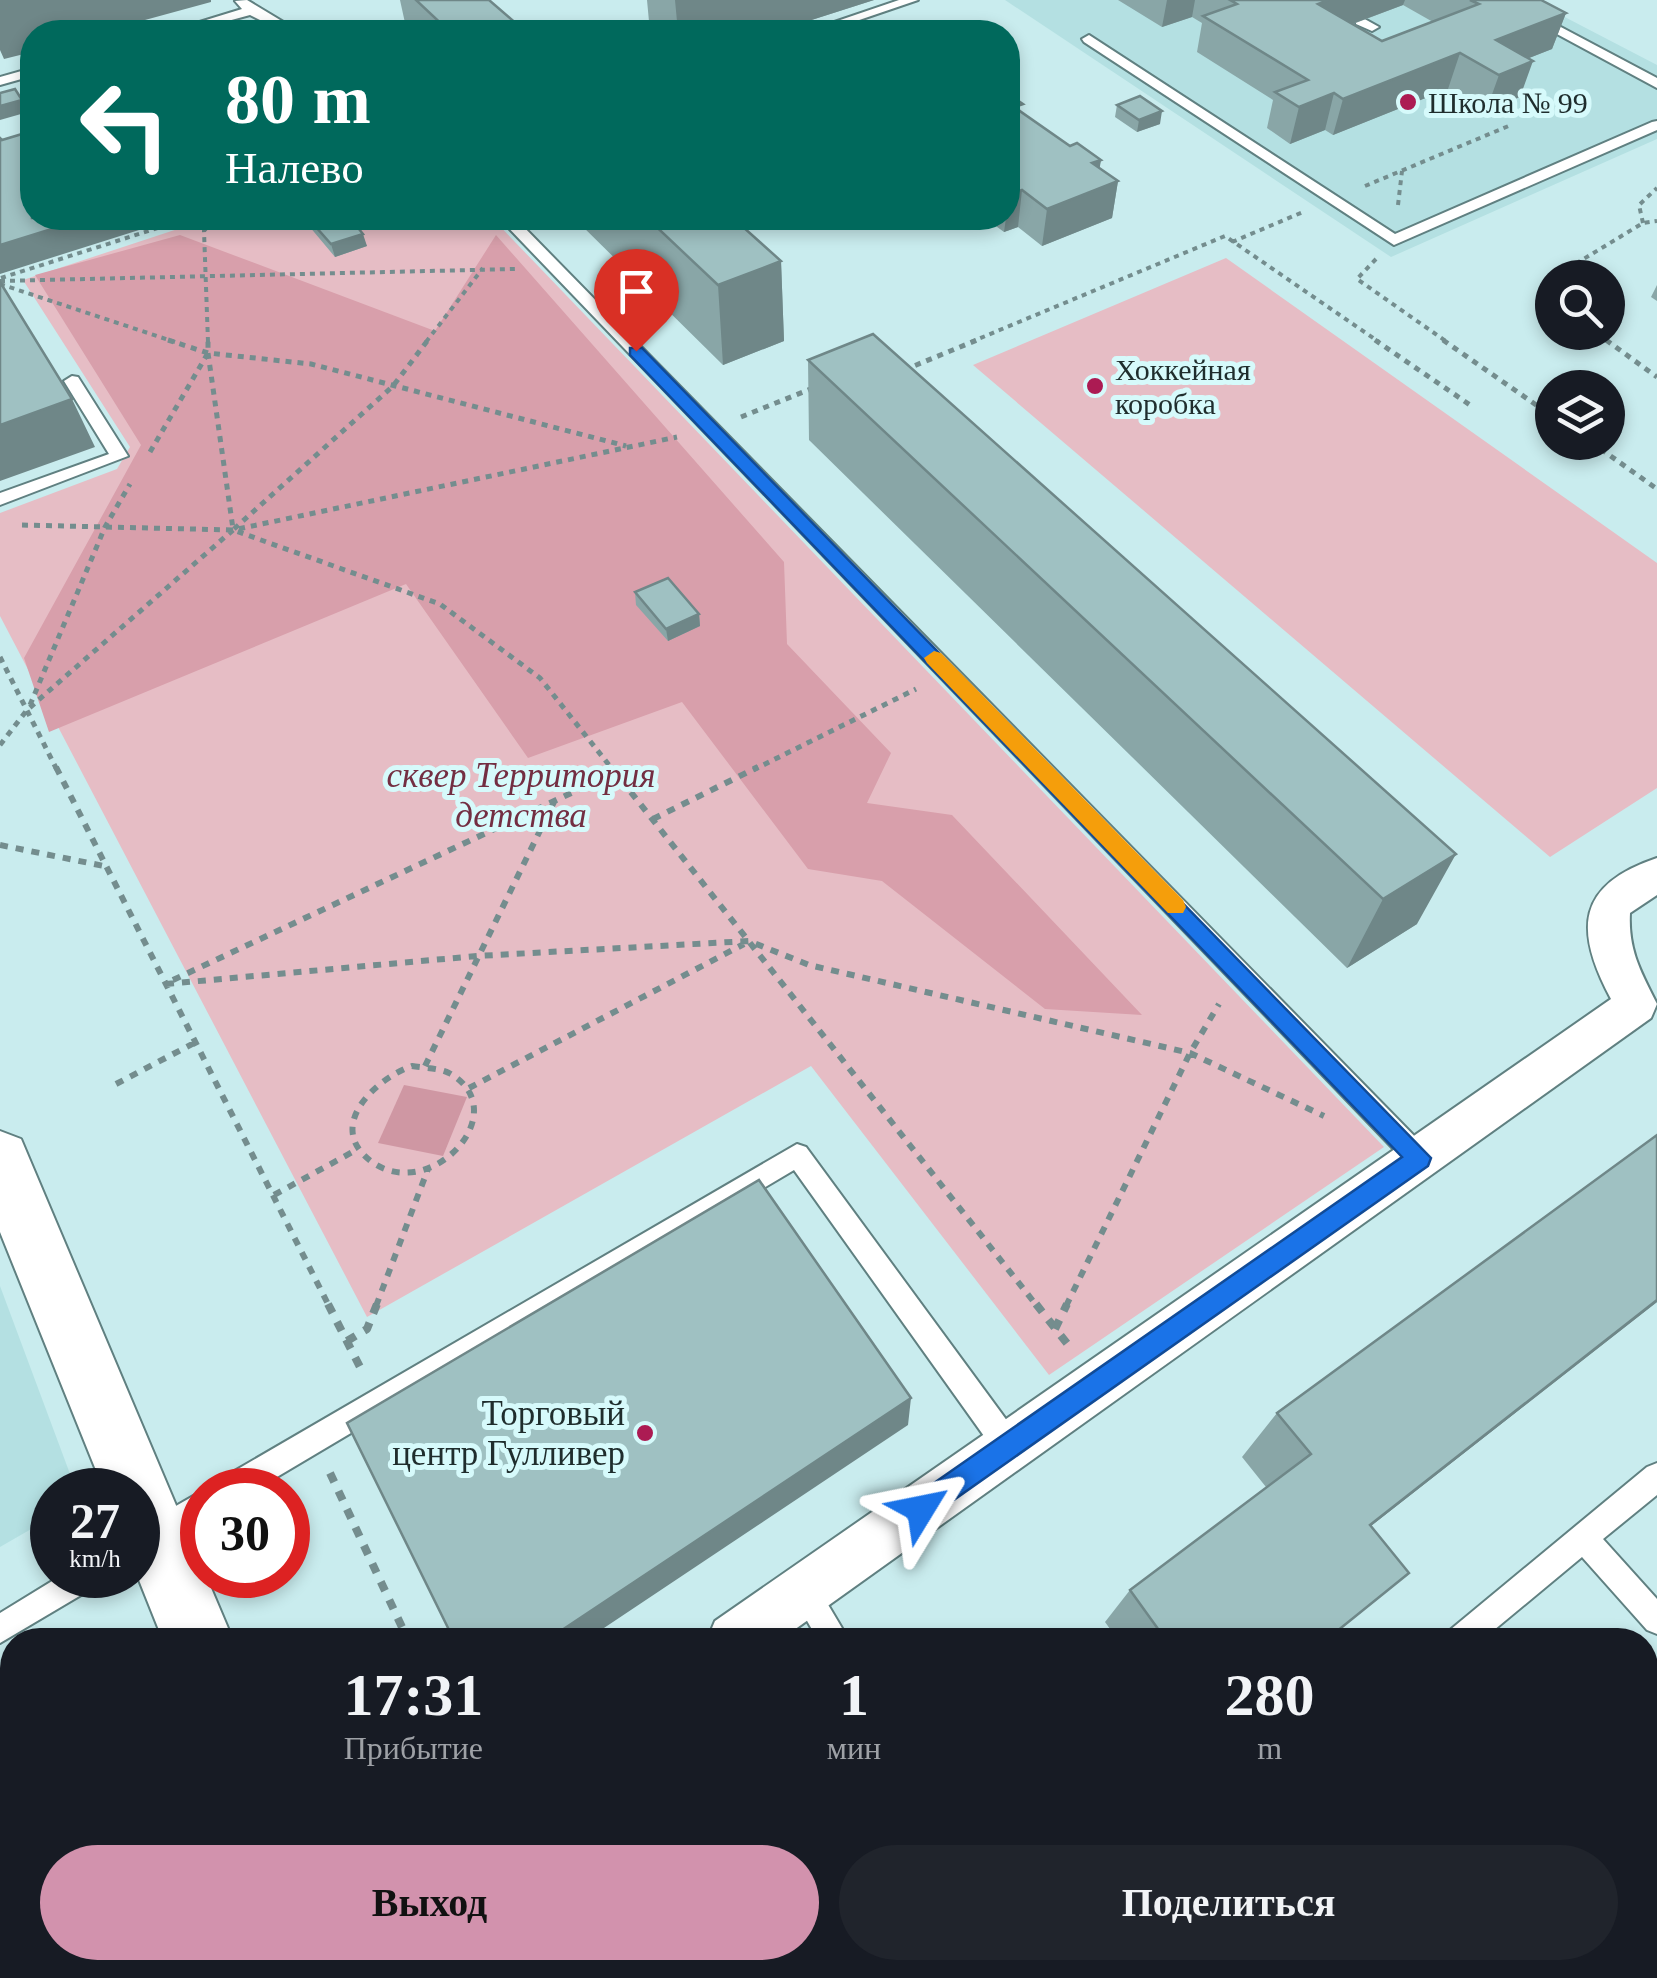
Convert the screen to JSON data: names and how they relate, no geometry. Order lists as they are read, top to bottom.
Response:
{
  "parks": ["сквер Территория детства"],
  "places": ["Школа № 99", "Хоккейная коробка", "Торговый центр Гулливер"],
  "page": {
    "turn": ["80 m", "Налево"],
    "speed": "27 km/h",
    "limit": "30",
    "eta": [
      "17:31",
      "Прибытие",
      "1",
      "мин",
      "280",
      "m"
    ],
    "buttons": ["Выход", "Поделиться"]
  }
}
